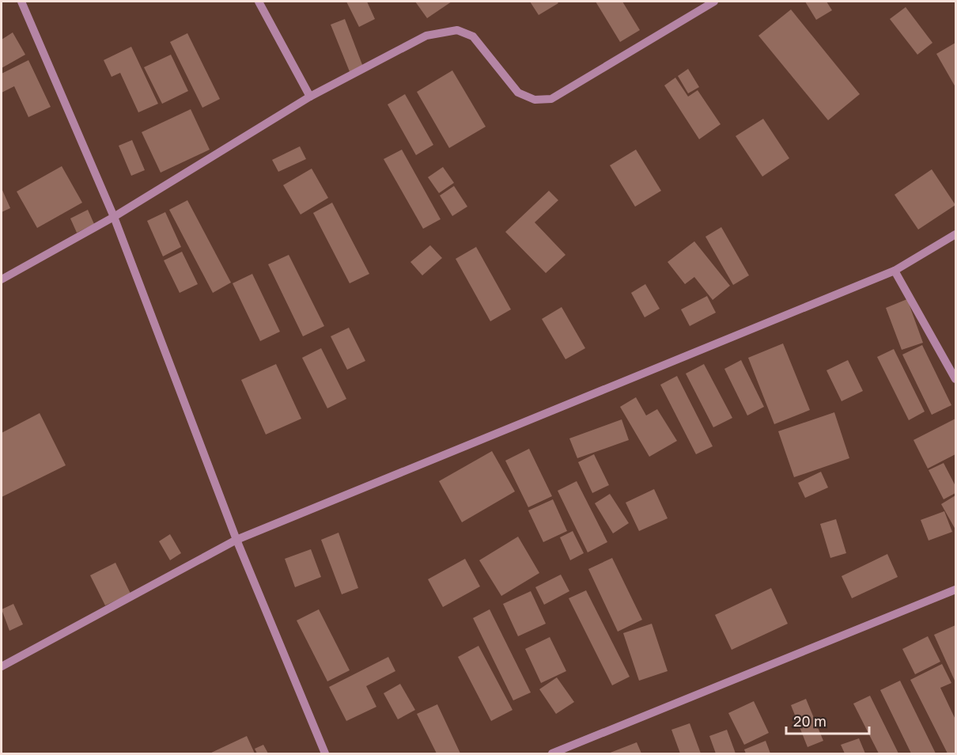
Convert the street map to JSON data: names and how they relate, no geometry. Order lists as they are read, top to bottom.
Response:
{
  "scale_bar": "20 m"
}
